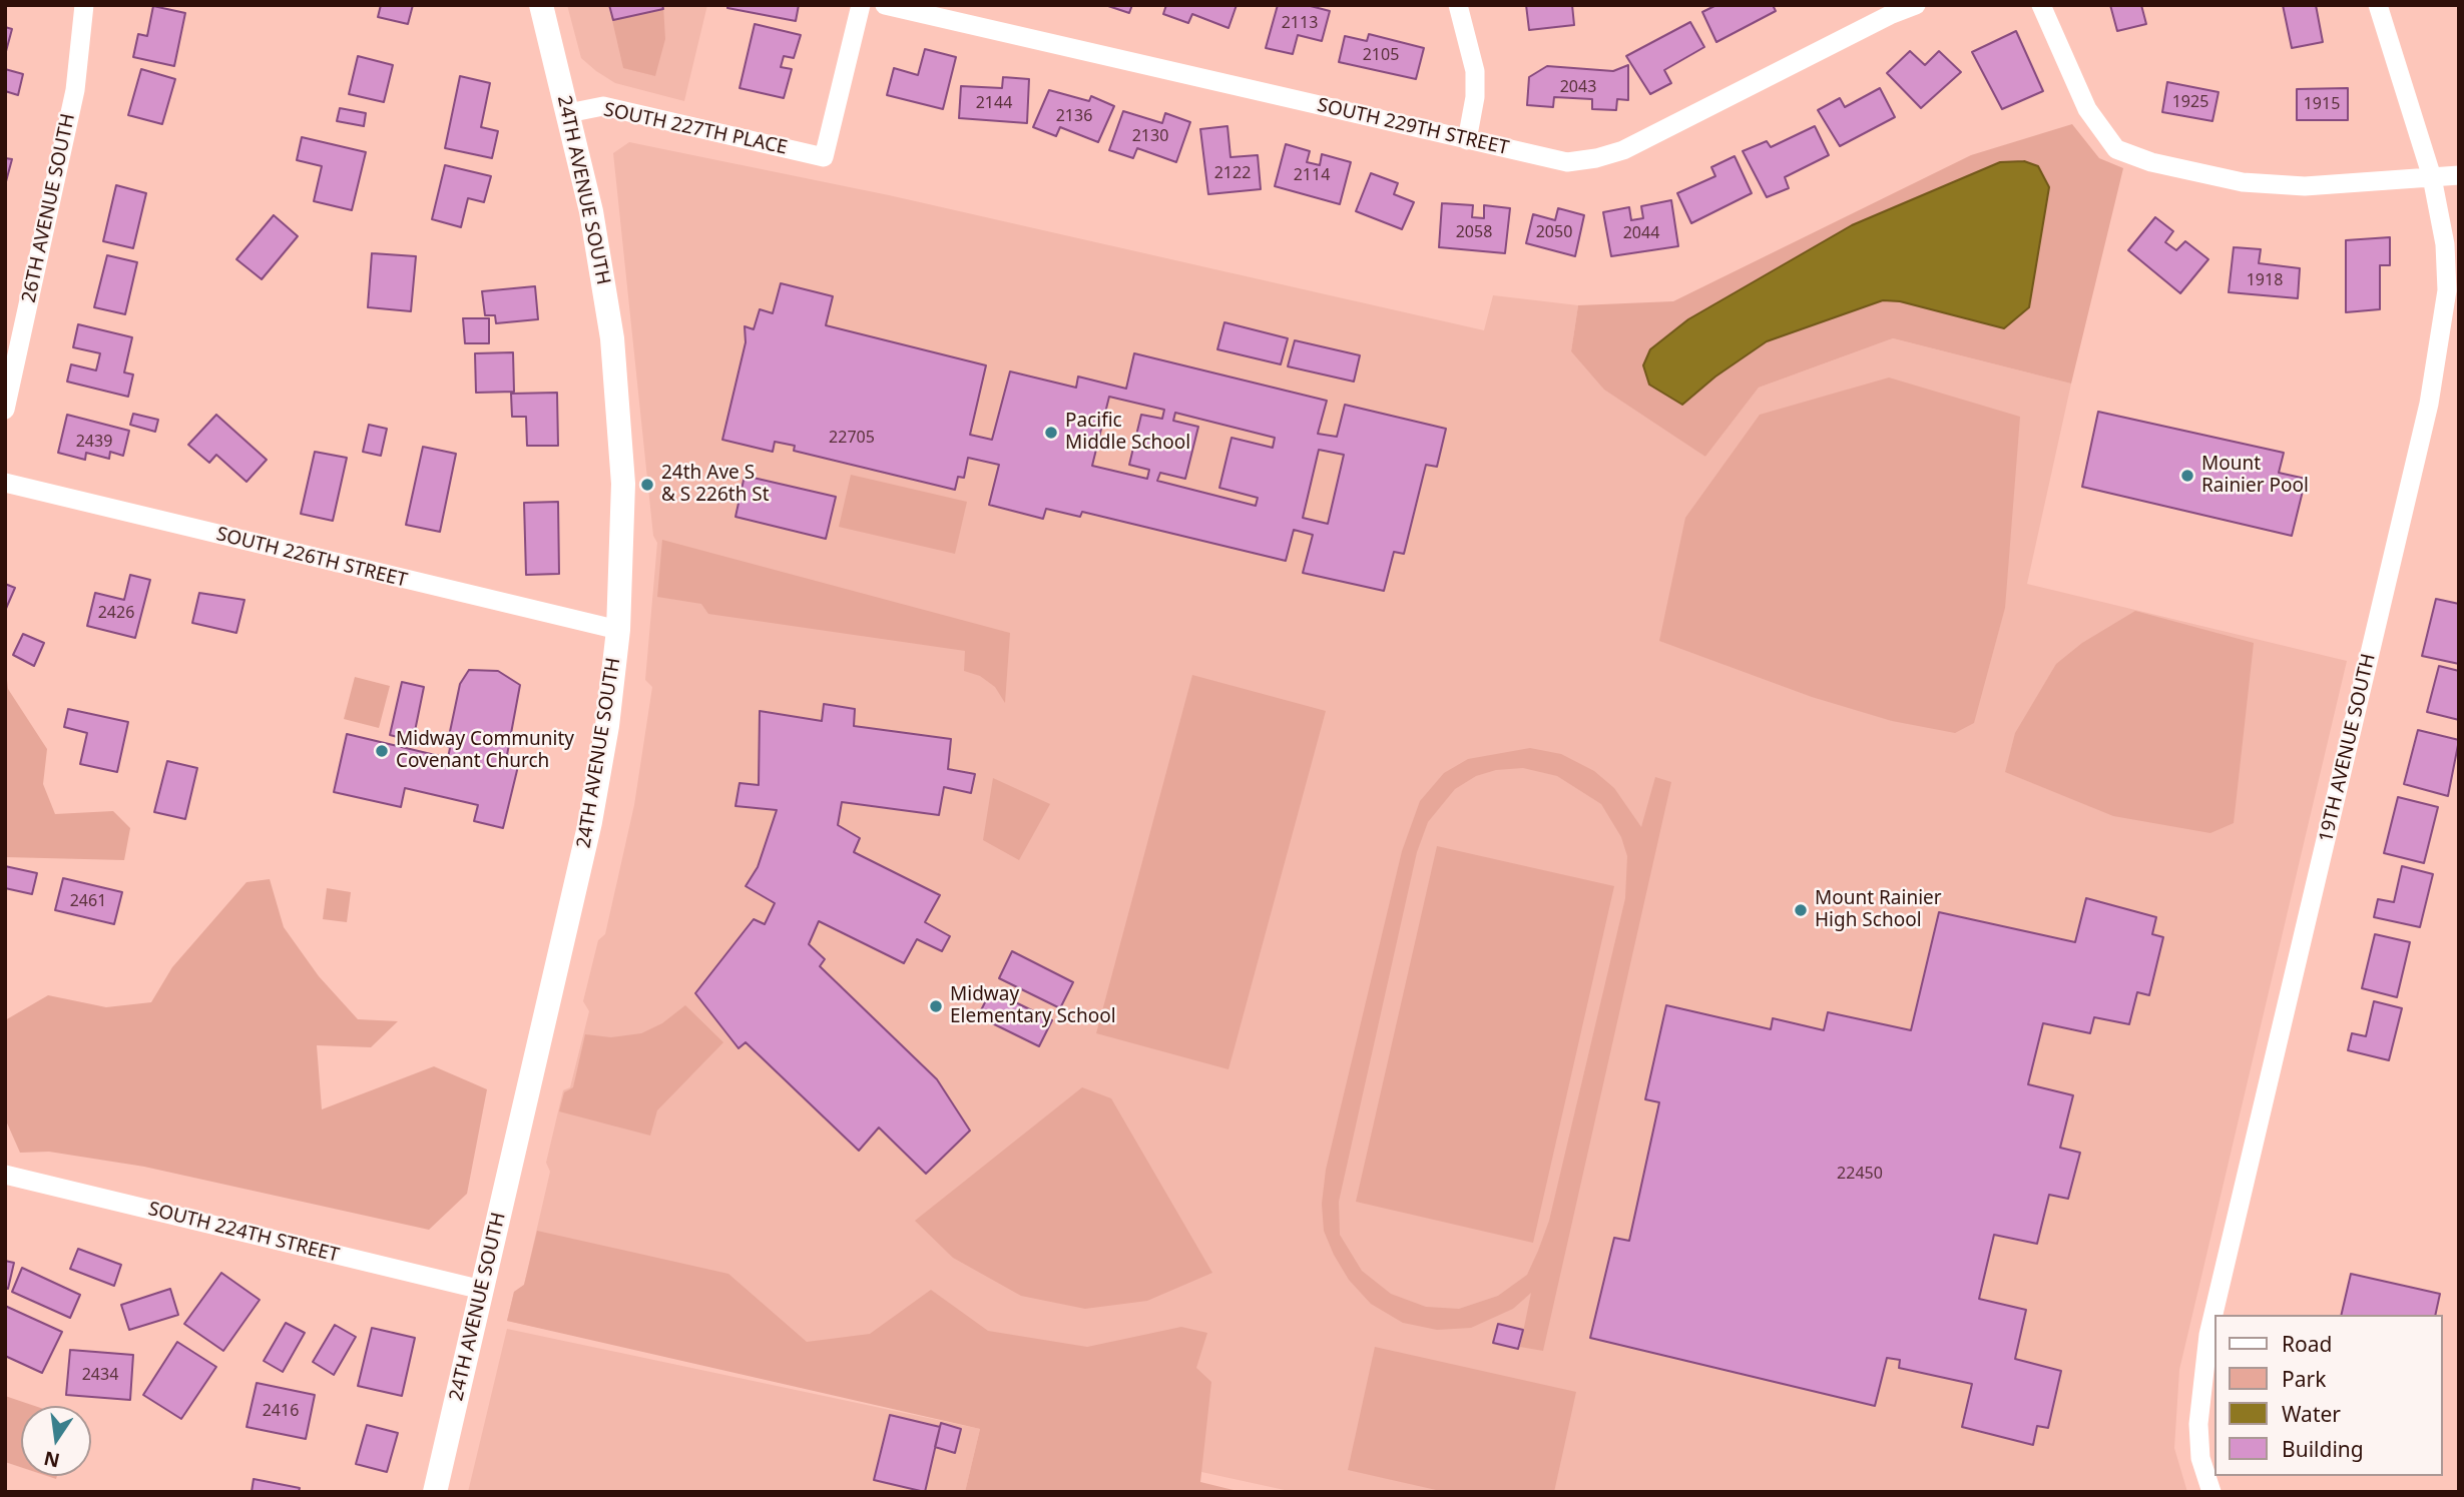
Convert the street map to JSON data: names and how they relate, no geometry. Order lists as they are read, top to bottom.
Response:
{
  "streets": {
    "street": [
      "SOUTH 229TH STREET",
      "SOUTH 227TH PLACE",
      "24TH AVENUE SOUTH",
      "26TH AVENUE SOUTH",
      "SOUTH 226TH STREET",
      "19TH AVENUE SOUTH",
      "SOUTH 224TH STREET"
    ]
  },
  "crossings": [
    ["SOUTH 227TH PLACE", "24TH AVENUE SOUTH"],
    ["24TH AVENUE SOUTH", "SOUTH 226TH STREET"],
    ["24TH AVENUE SOUTH", "SOUTH 224TH STREET"]
  ],
  "places": [
    "Pacific Middle School",
    "Mount Rainier Pool",
    "24th Ave S & S 226th St",
    "Midway Community Covenant Church",
    "Mount Rainier High School",
    "Midway Elementary School"
  ],
  "house_numbers": [
    "2113",
    "2105",
    "2043",
    "1925",
    "2144",
    "1915",
    "2136",
    "2130",
    "2122",
    "2114",
    "2058",
    "2050",
    "2044",
    "1918",
    "22705",
    "2439",
    "2426",
    "2461",
    "22450",
    "2434",
    "2416"
  ],
  "legend": [
    "Road",
    "Park",
    "Water",
    "Building"
  ],
  "north": "bottom"
}
